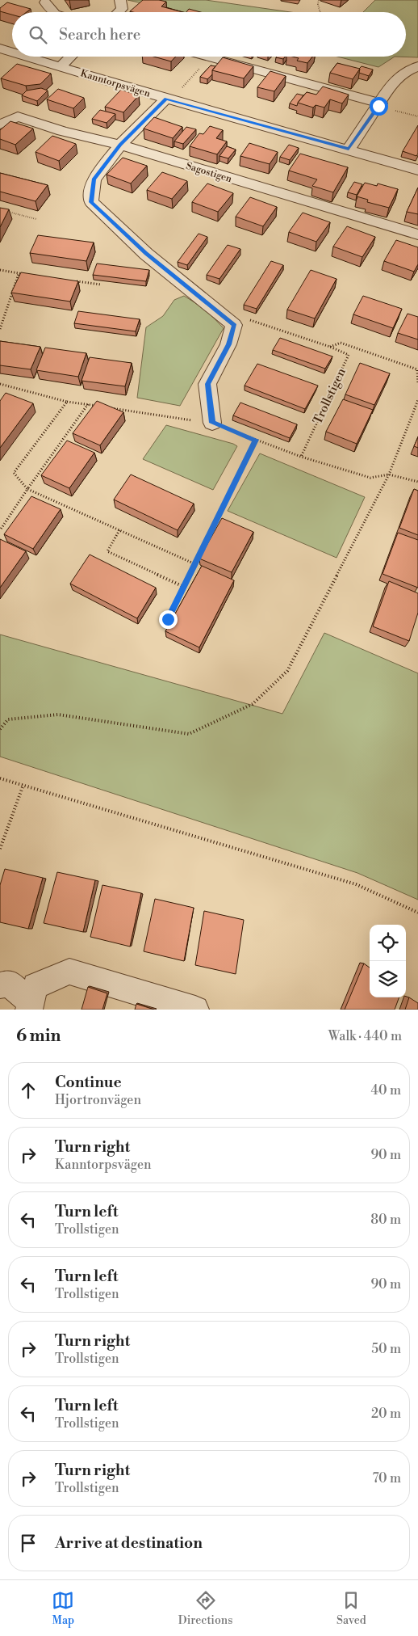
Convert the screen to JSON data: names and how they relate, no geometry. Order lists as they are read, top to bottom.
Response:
{
  "streets": {
    "street": ["Kanntorpsvägen", "Sagostigen"],
    "path": ["Trollstigen"]
  },
  "page": {
    "search": "Search here",
    "heading": ["6 min", "Walk · 440 m"],
    "list": [
      ["Continue", "Hjortronvägen", "40 m"],
      ["Turn right", "Kanntorpsvägen", "90 m"],
      ["Turn left", "Trollstigen", "80 m"],
      ["Turn left", "Trollstigen", "90 m"],
      ["Turn right", "Trollstigen", "50 m"],
      ["Turn left", "Trollstigen", "20 m"],
      ["Turn right", "Trollstigen", "70 m"],
      "Arrive at destination"
    ],
    "nav": ["Map", "Directions", "Saved"]
  }
}
